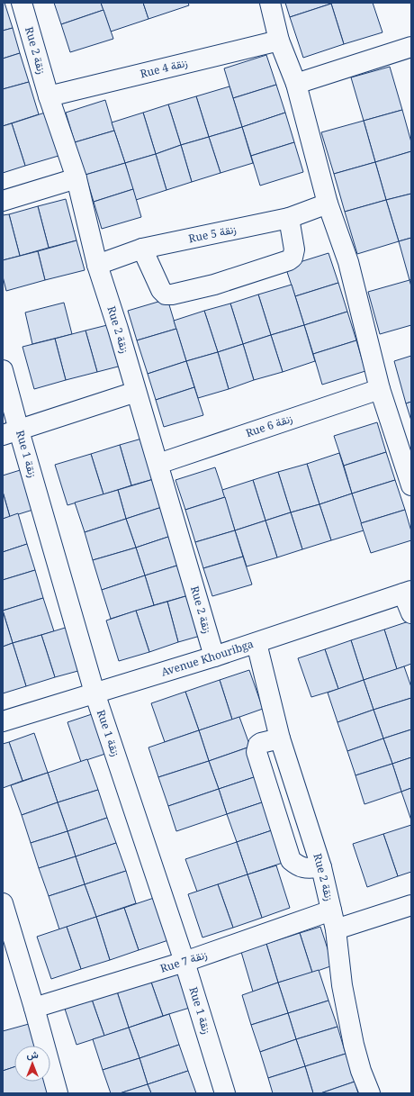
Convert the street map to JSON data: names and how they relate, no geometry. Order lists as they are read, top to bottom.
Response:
{
  "streets": {
    "street": [
      "Rue 2 زنقة",
      "Rue 4 زنقة",
      "Rue 5 زنقة",
      "Rue 6 زنقة",
      "Rue 1 زنقة",
      "Avenue Khouribga",
      "Rue 7 زنقة"
    ]
  },
  "crossings": [
    ["Rue 2 زنقة", "Rue 4 زنقة"],
    ["Rue 2 زنقة", "Rue 5 زنقة"],
    ["Rue 2 زنقة", "Rue 6 زنقة"],
    ["Rue 2 زنقة", "Avenue Khouribga"],
    ["Rue 2 زنقة", "Rue 7 زنقة"],
    ["Rue 1 زنقة", "Avenue Khouribga"],
    ["Rue 1 زنقة", "Rue 7 زنقة"]
  ],
  "north": "top"
}
